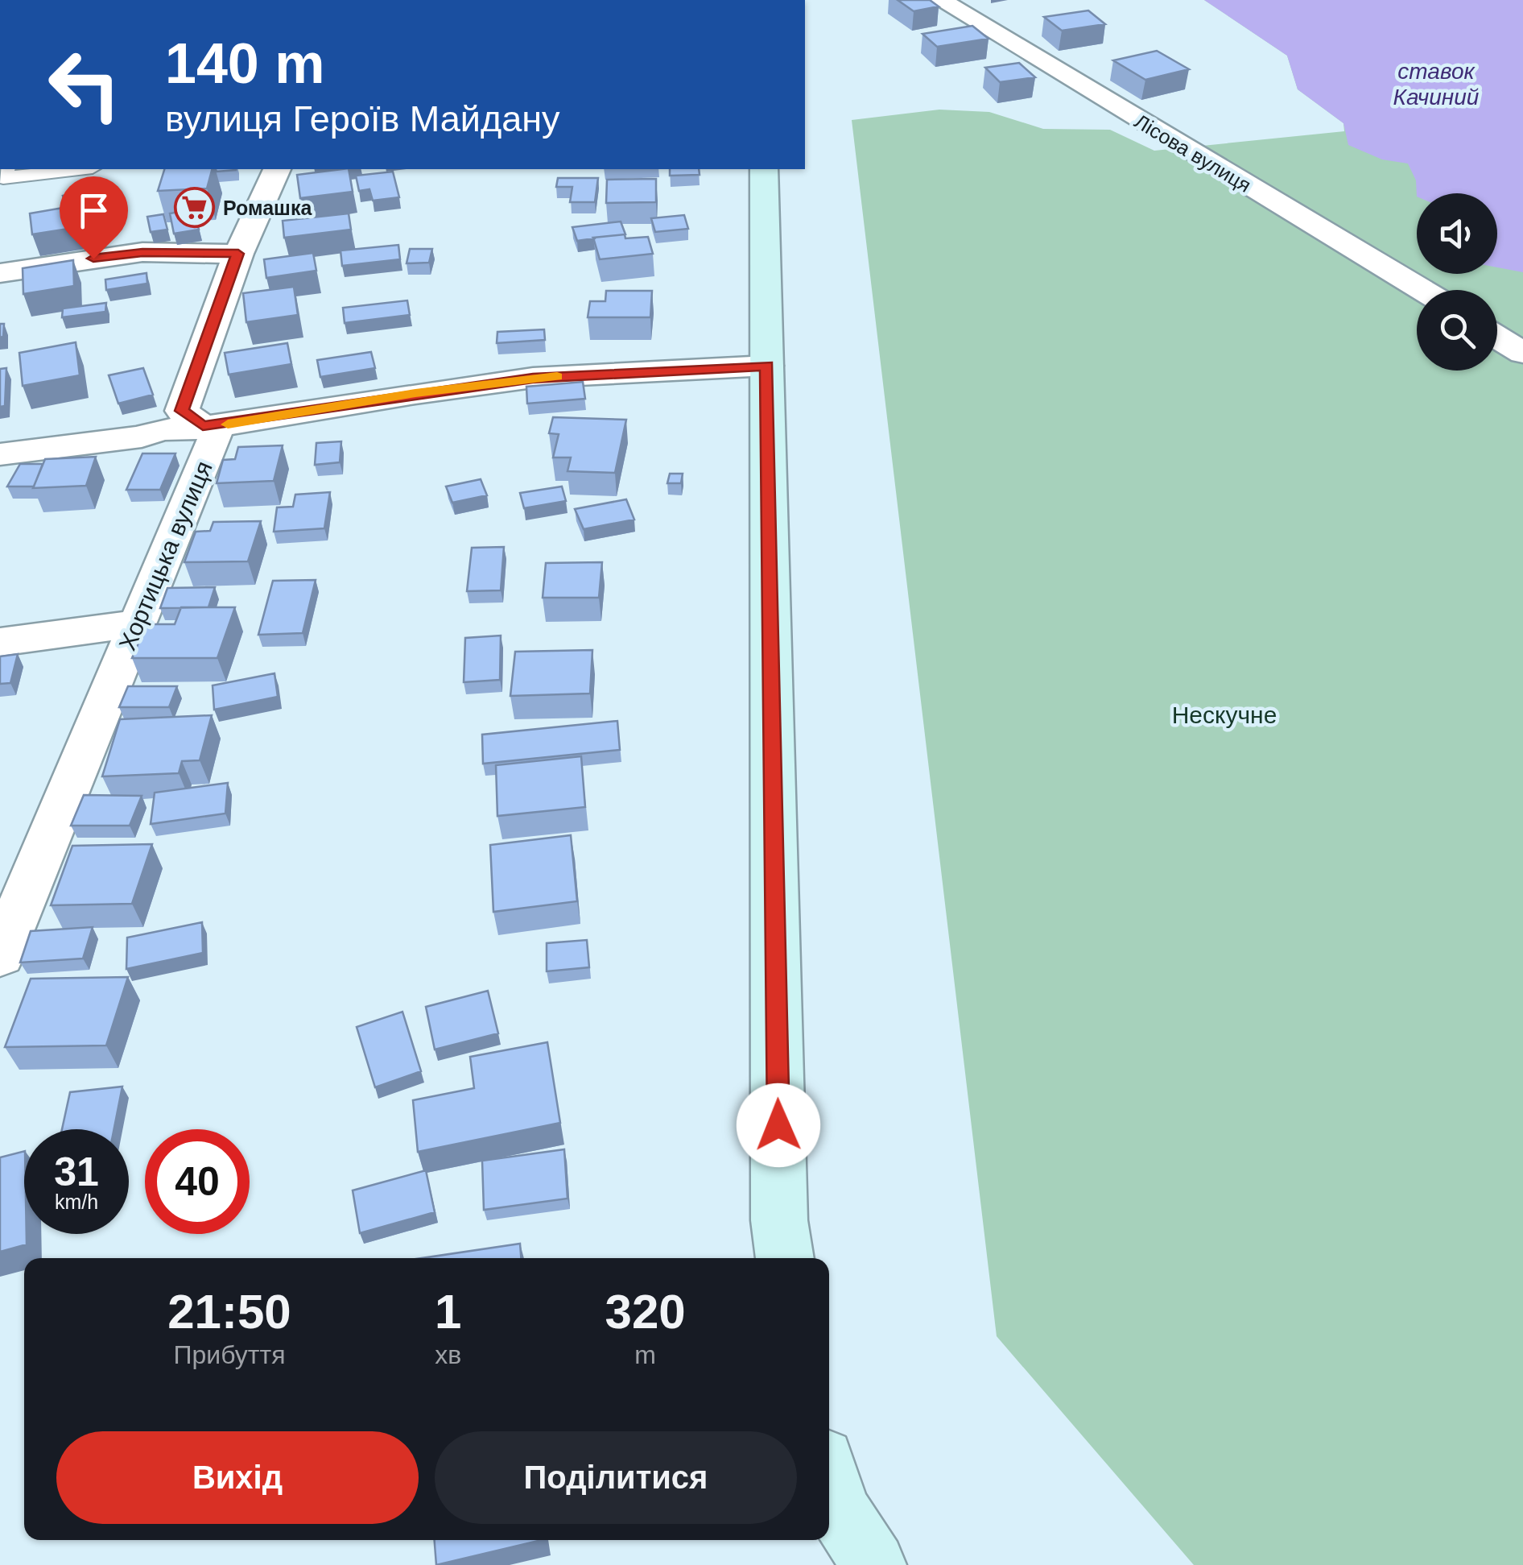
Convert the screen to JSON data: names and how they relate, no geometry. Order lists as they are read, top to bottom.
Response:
{
  "streets": {
    "street": ["Лісова вулиця", "Хортицька вулиця"]
  },
  "water": ["ставок Качиний"],
  "parks": ["Нескучне"],
  "places": {
    "supermarket": ["Ромашка"]
  },
  "page": {
    "turn": ["140 m", "вулиця Героїв Майдану"],
    "speed": "31 km/h",
    "limit": "40",
    "eta": [
      "21:50",
      "Прибуття",
      "1",
      "хв",
      "320",
      "m"
    ],
    "buttons": ["Вихід", "Поділитися"]
  }
}
